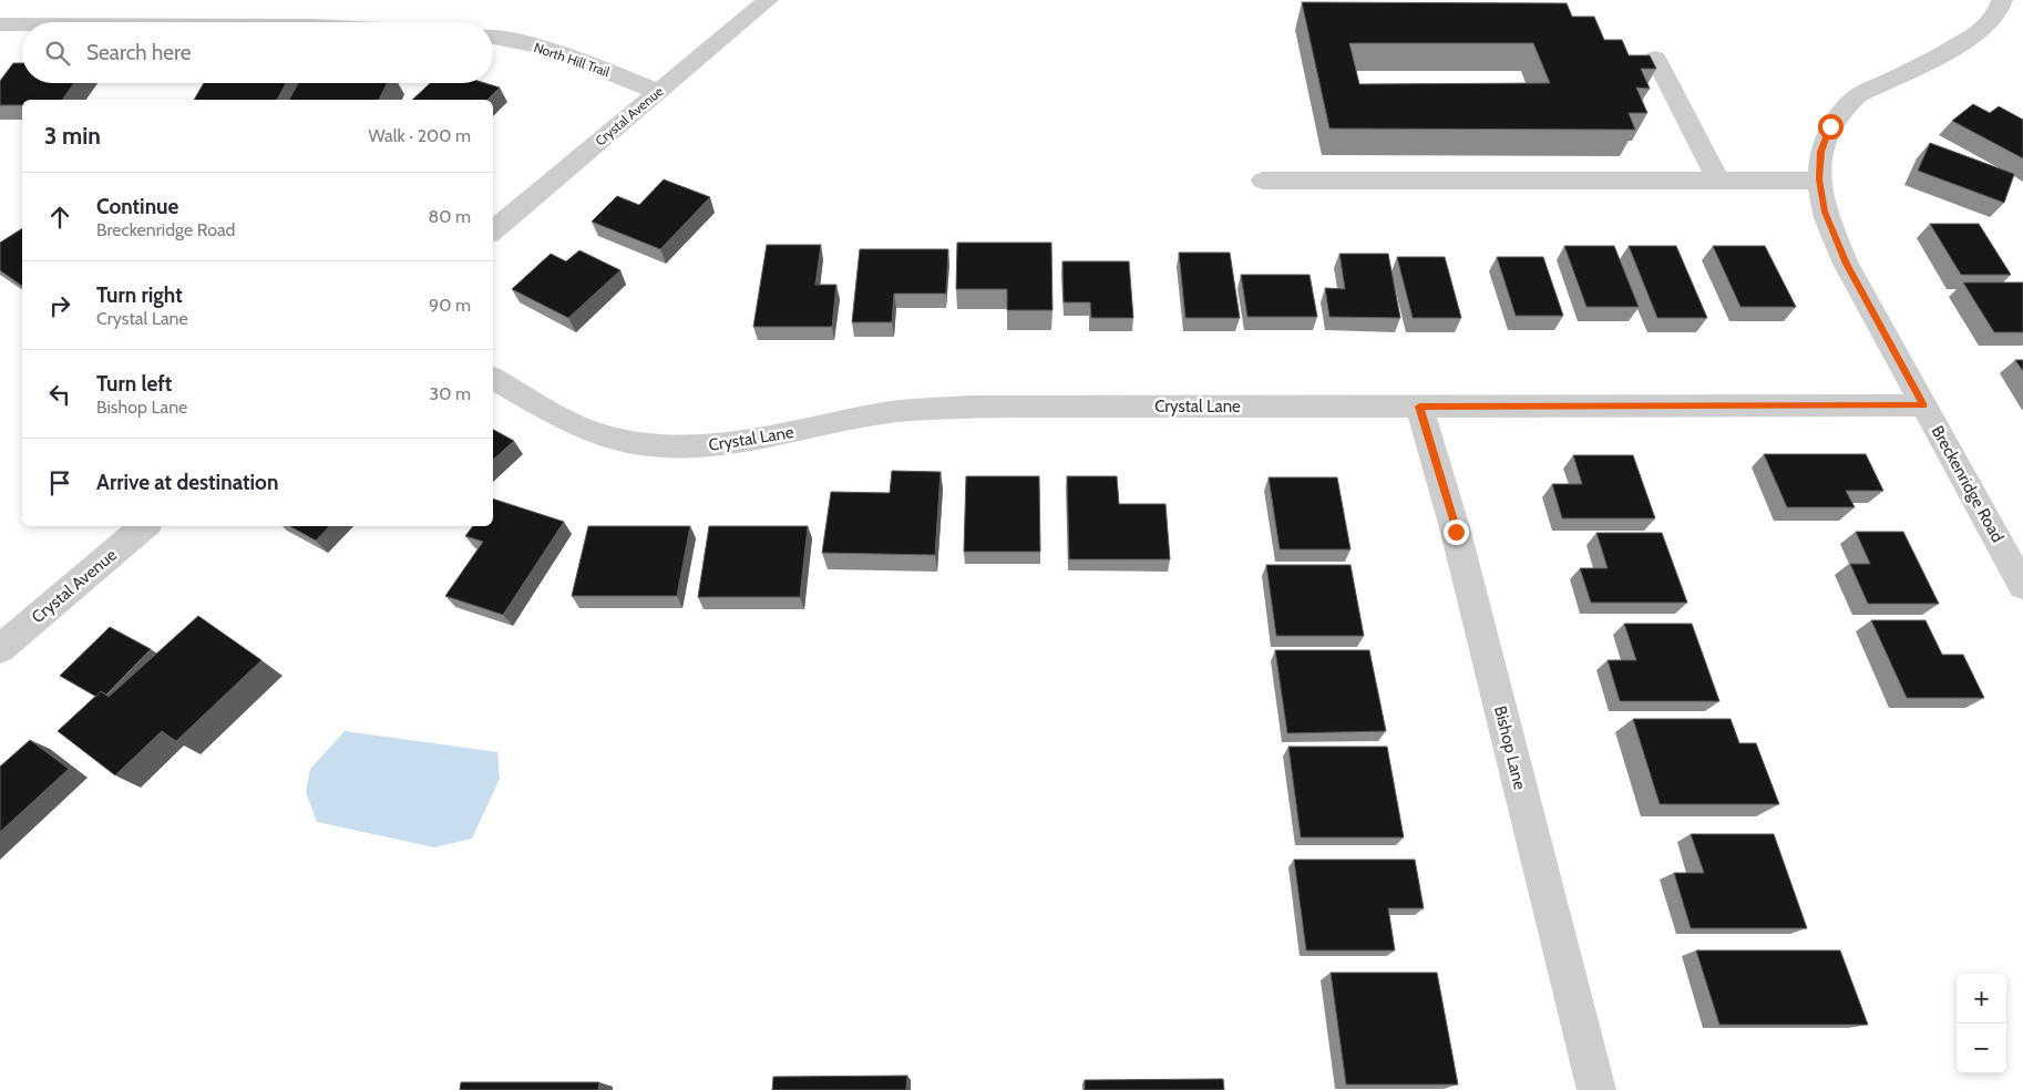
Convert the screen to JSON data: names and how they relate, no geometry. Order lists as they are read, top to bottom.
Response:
{
  "streets": {
    "street": [
      "North Hill Trail",
      "Crystal Avenue",
      "Crystal Lane",
      "Breckenridge Road",
      "Bishop Lane"
    ]
  },
  "crossings": [
    ["North Hill Trail", "Crystal Avenue"],
    ["Crystal Lane", "Breckenridge Road"],
    ["Crystal Lane", "Bishop Lane"]
  ],
  "page": {
    "search": "Search here",
    "heading": ["3 min", "Walk · 200 m"],
    "list": [
      ["Continue", "Breckenridge Road", "80 m"],
      ["Turn right", "Crystal Lane", "90 m"],
      ["Turn left", "Bishop Lane", "30 m"],
      "Arrive at destination"
    ],
    "map_buttons": ["+", "−"]
  }
}
